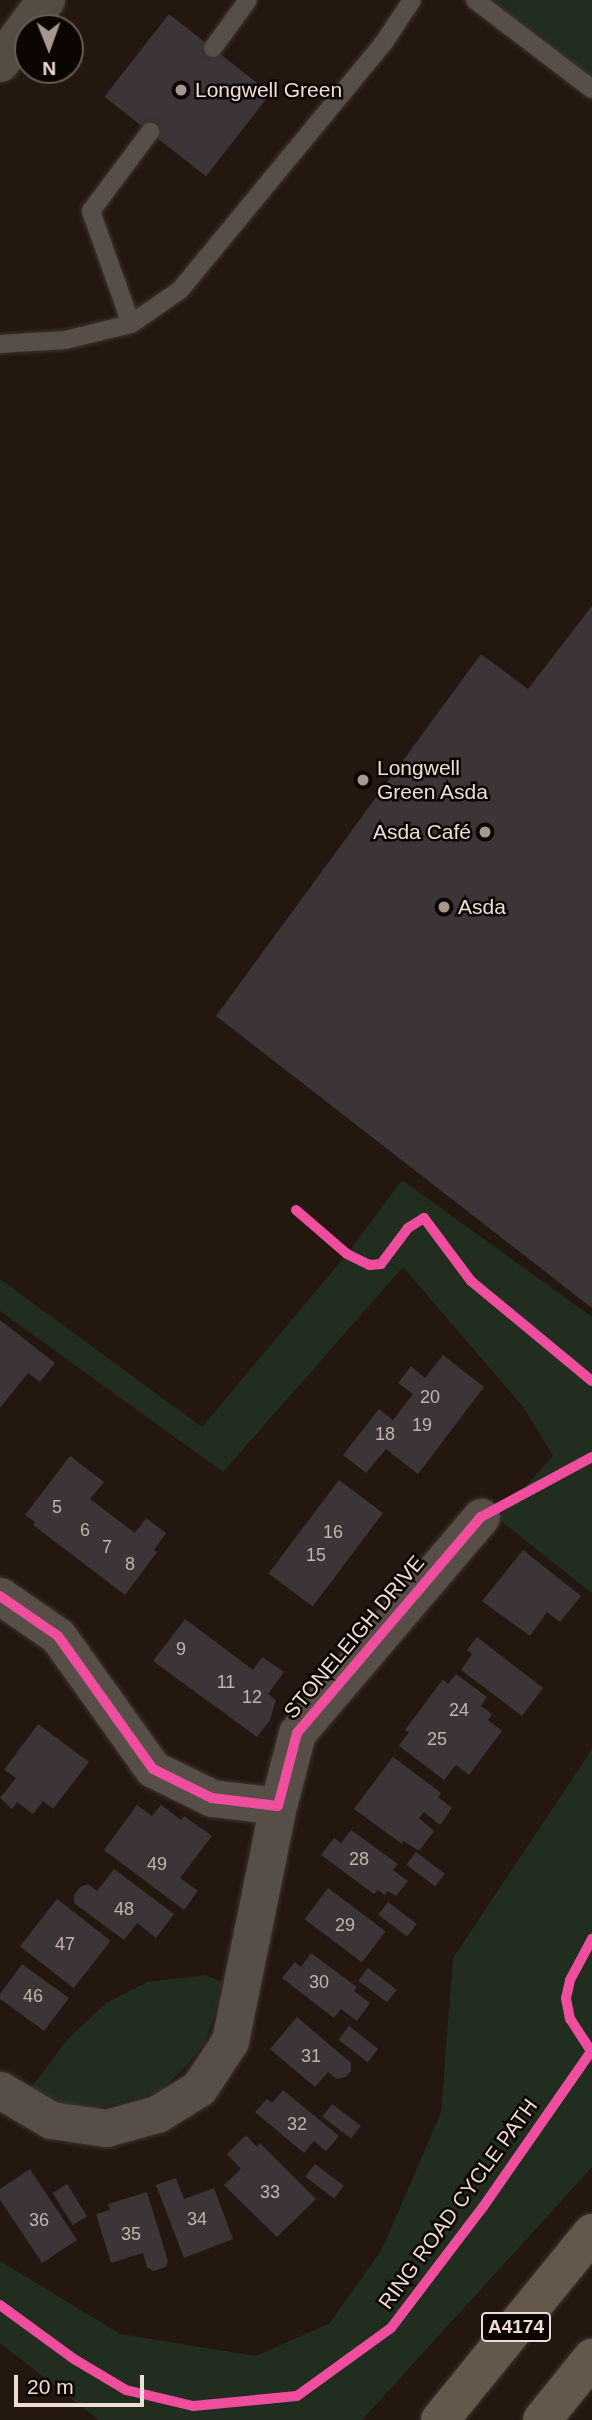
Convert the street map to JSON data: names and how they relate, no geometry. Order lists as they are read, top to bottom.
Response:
{
  "streets": {
    "highway": ["A4174"],
    "street": ["STONELEIGH DRIVE"],
    "cycle path": ["RING ROAD CYCLE PATH"]
  },
  "places": [
    "Longwell Green",
    "Longwell Green Asda",
    "Asda Café",
    "Asda"
  ],
  "house_numbers": [
    "20",
    "19",
    "18",
    "5",
    "6",
    "16",
    "7",
    "15",
    "8",
    "9",
    "11",
    "12",
    "24",
    "25",
    "28",
    "49",
    "48",
    "29",
    "47",
    "30",
    "46",
    "31",
    "32",
    "33",
    "34",
    "36",
    "35"
  ],
  "scale_bar": "20 m",
  "north": "bottom"
}
